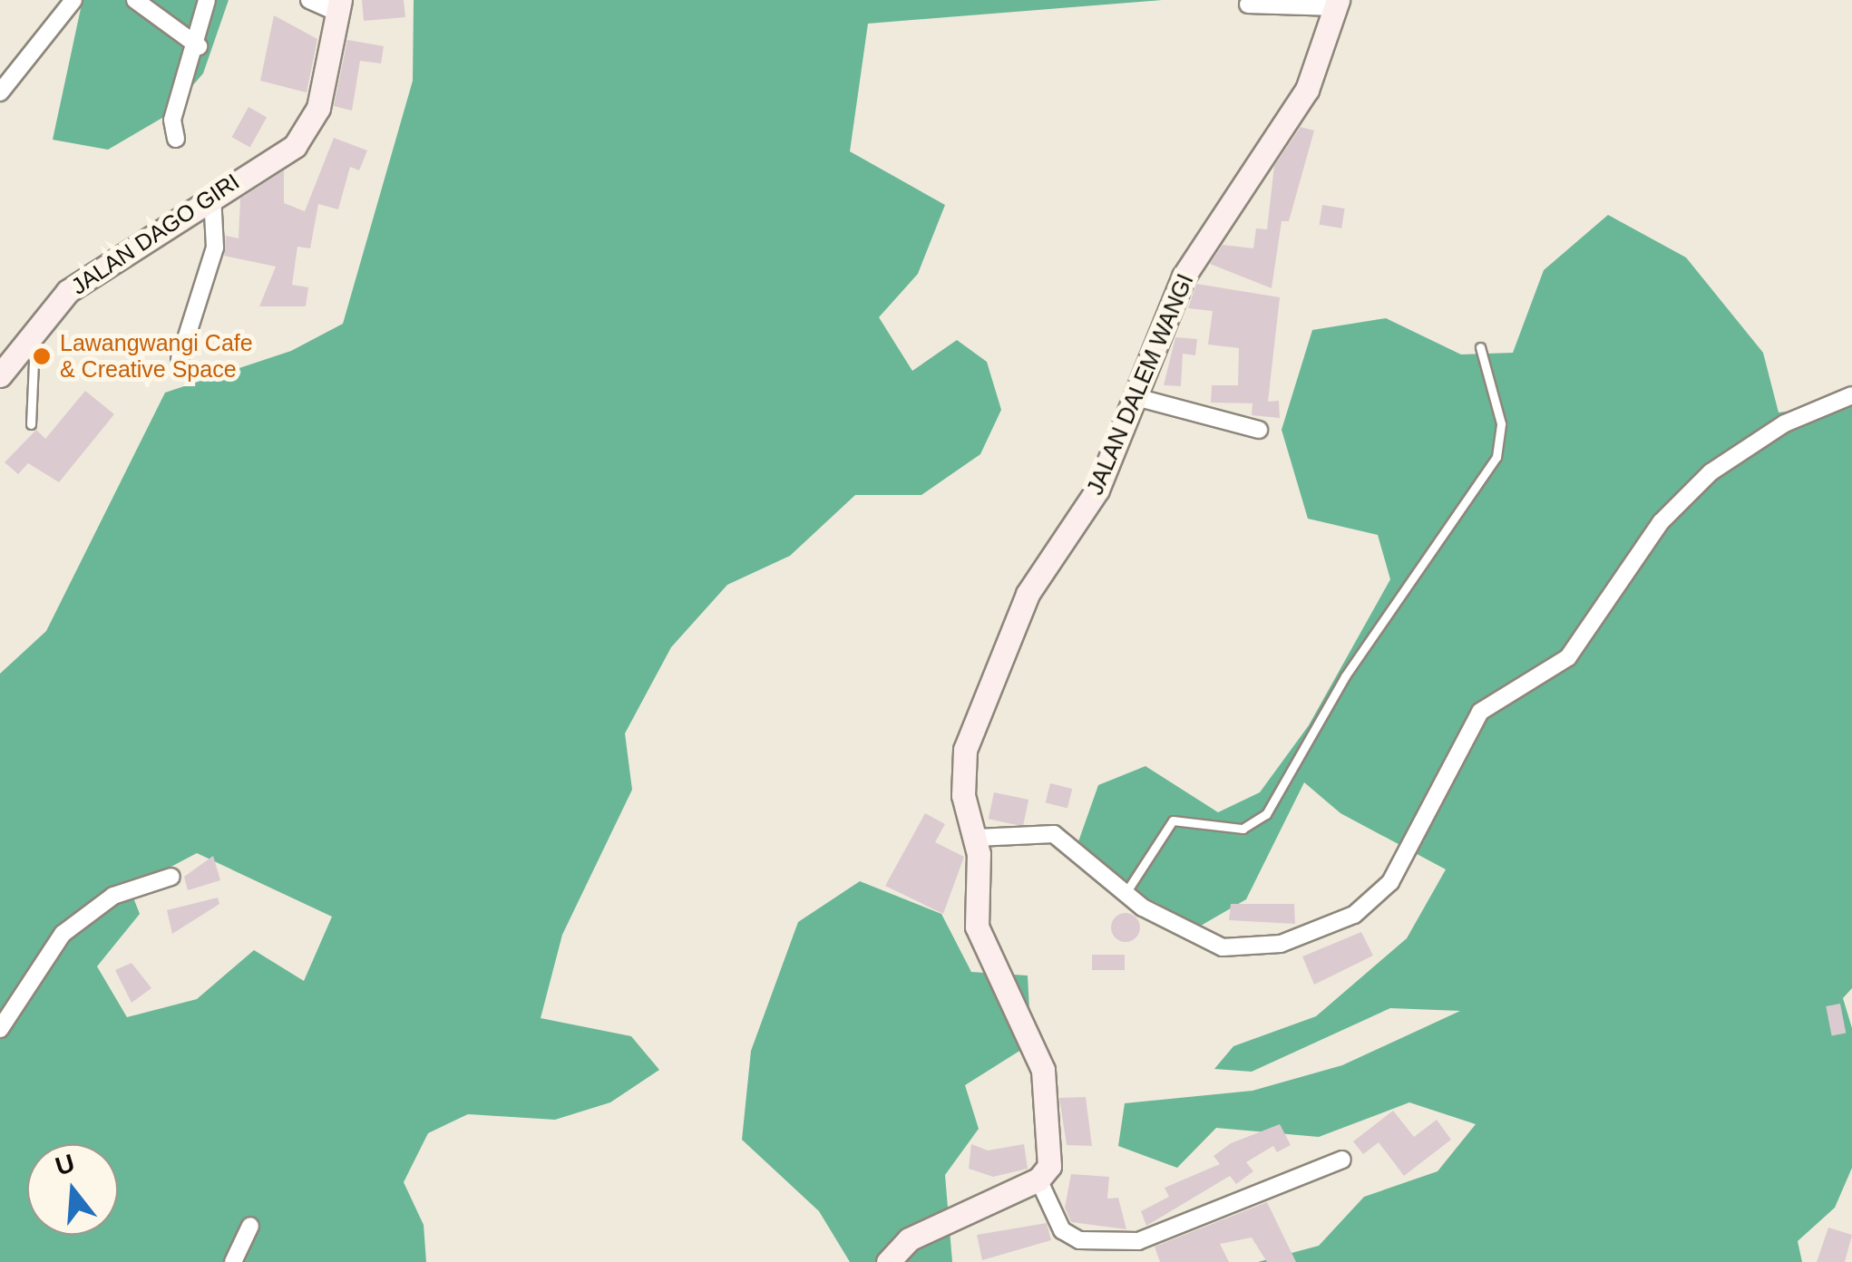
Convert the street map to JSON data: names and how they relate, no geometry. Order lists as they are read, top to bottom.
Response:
{
  "streets": {
    "street": ["JALAN DAGO GIRI", "JALAN DALEM WANGI"]
  },
  "places": ["Lawangwangi Cafe & Creative Space"],
  "north": "top"
}
